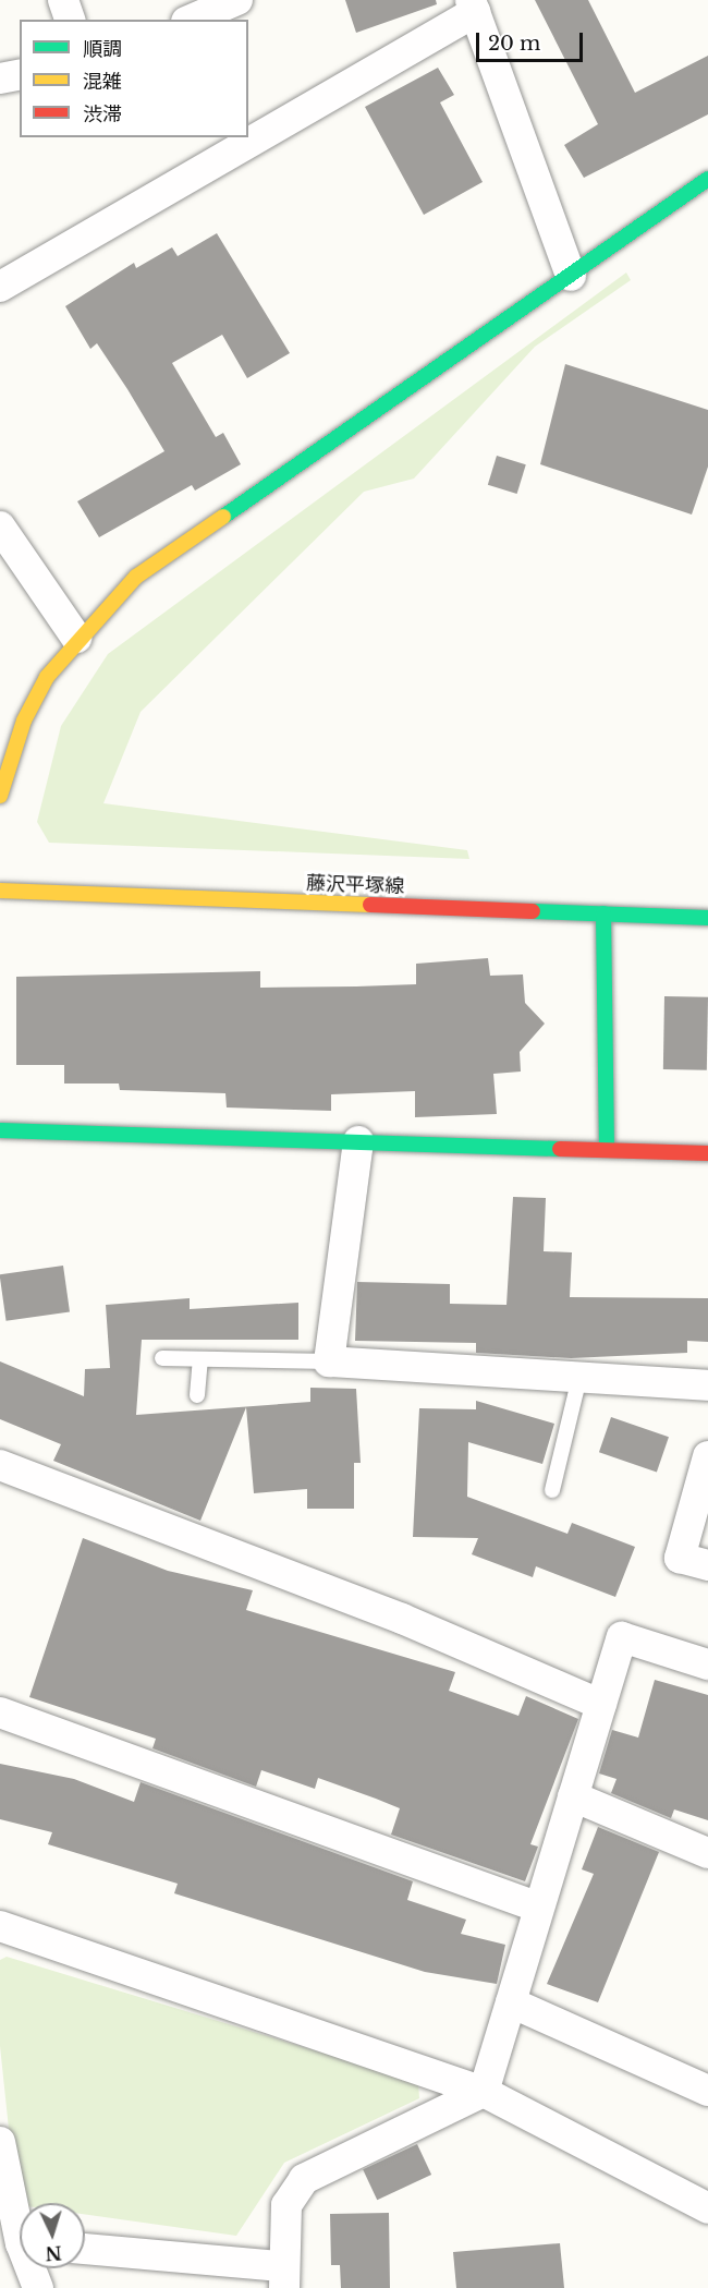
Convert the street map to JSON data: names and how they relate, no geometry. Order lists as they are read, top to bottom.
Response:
{
  "streets": {
    "street": ["藤沢平塚線"]
  },
  "legend": ["順調", "混雑", "渋滞"],
  "scale_bar": "20 m",
  "north": "bottom"
}
